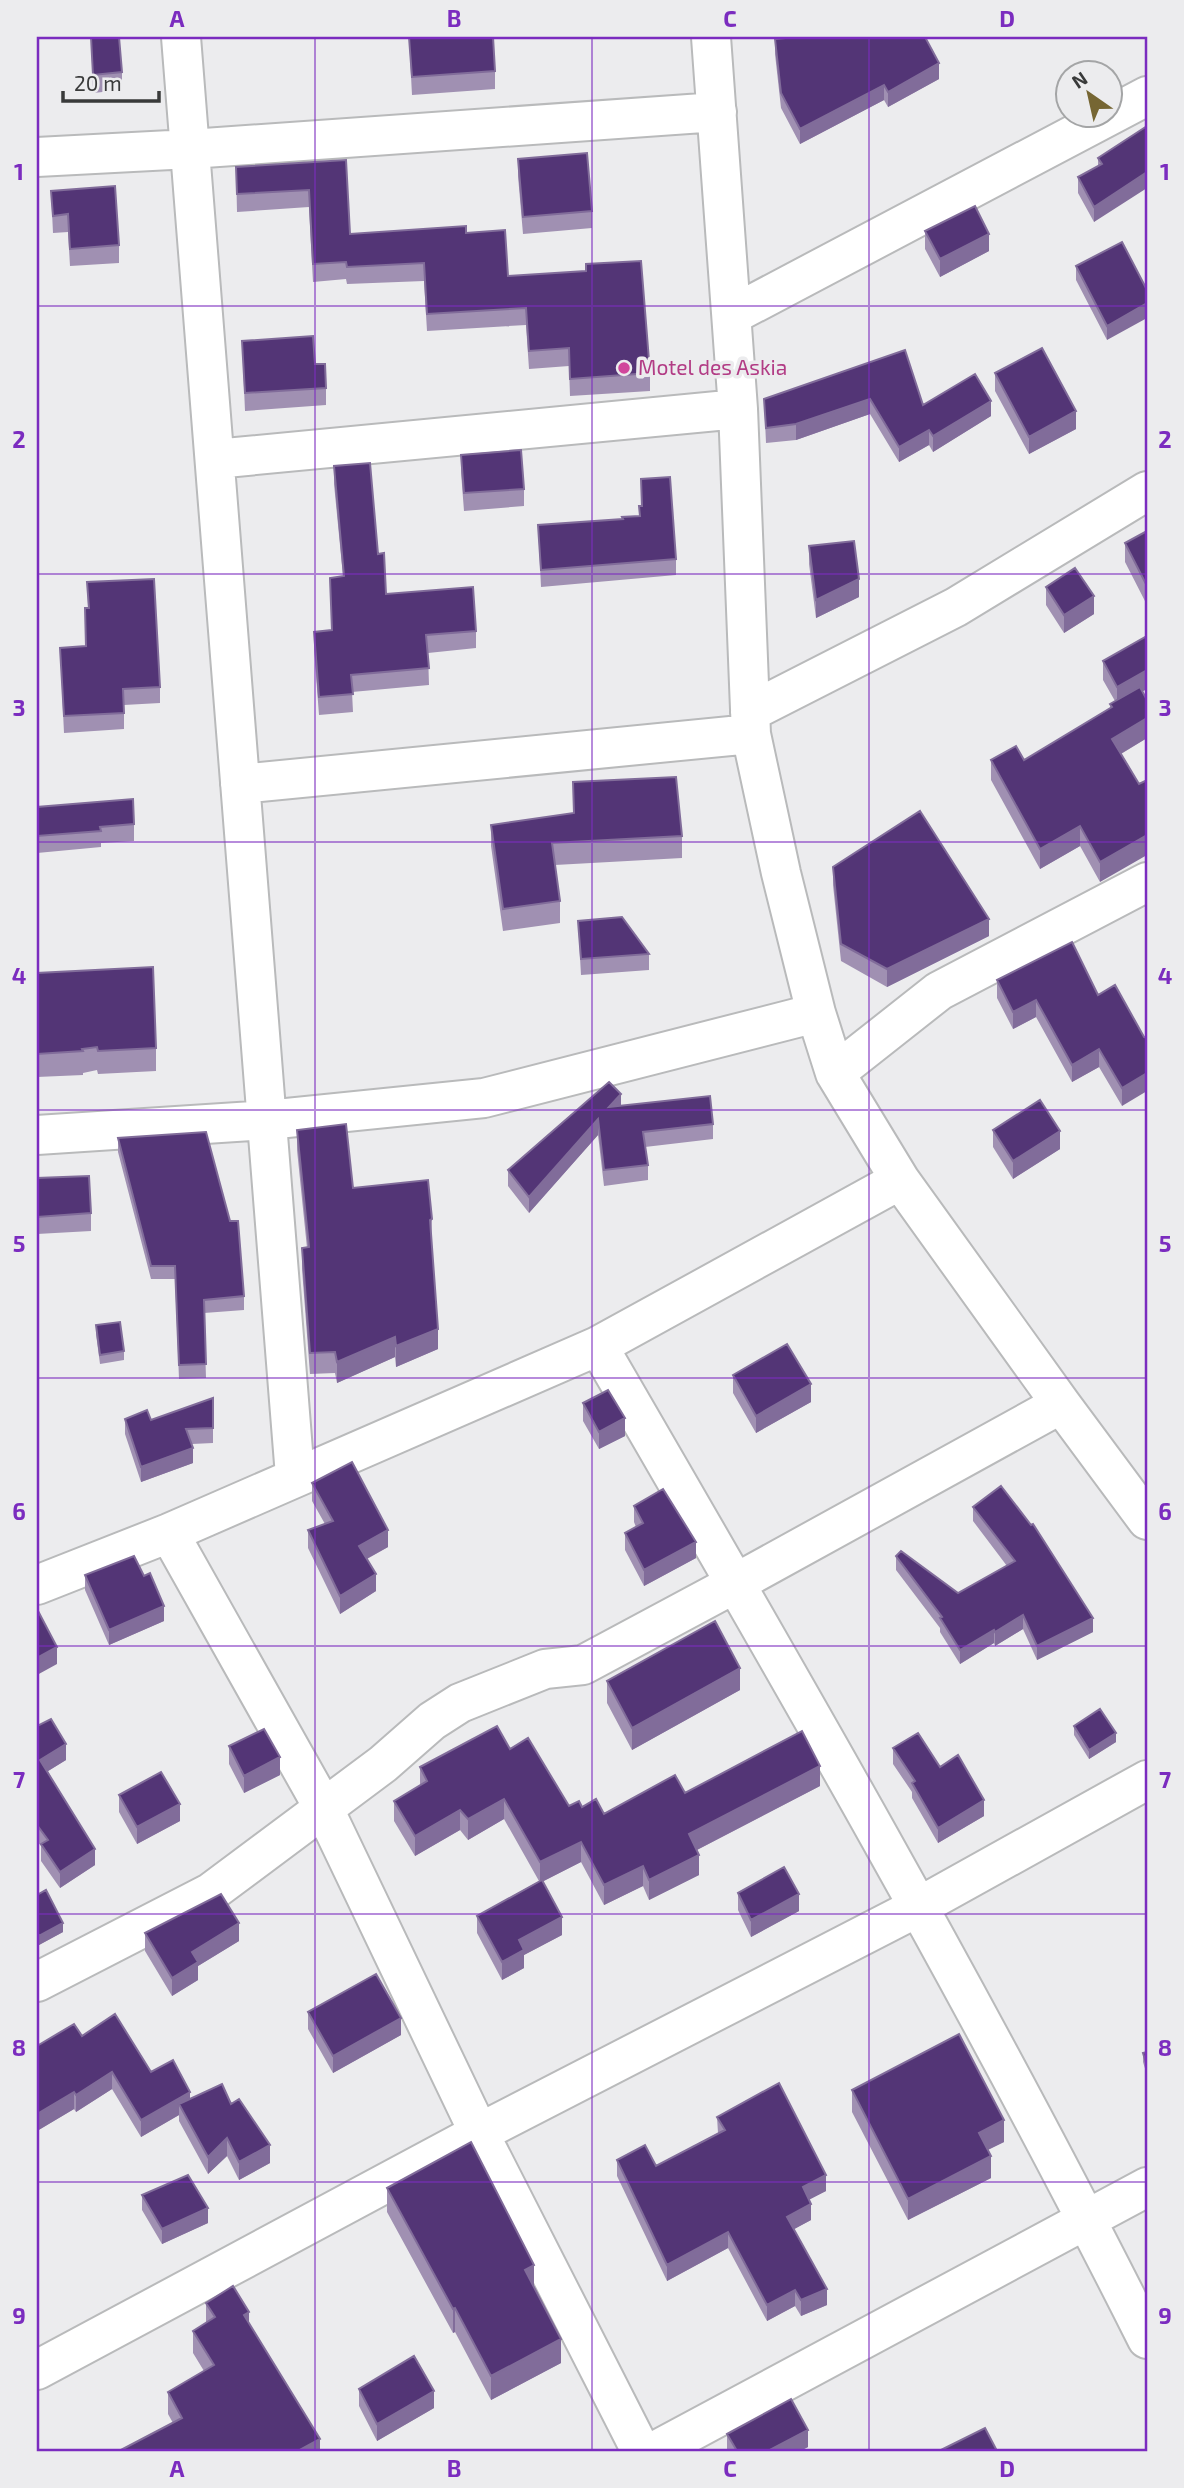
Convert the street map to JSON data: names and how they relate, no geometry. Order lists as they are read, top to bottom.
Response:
{
  "places": ["Motel des Askia"],
  "scale_bar": "20 m",
  "north": "top left",
  "grid": {
    "columns": [
      "A",
      "B",
      "C",
      "D"
    ],
    "rows": [
      "1",
      "2",
      "3",
      "4",
      "5",
      "6",
      "7",
      "8",
      "9"
    ]
  }
}
